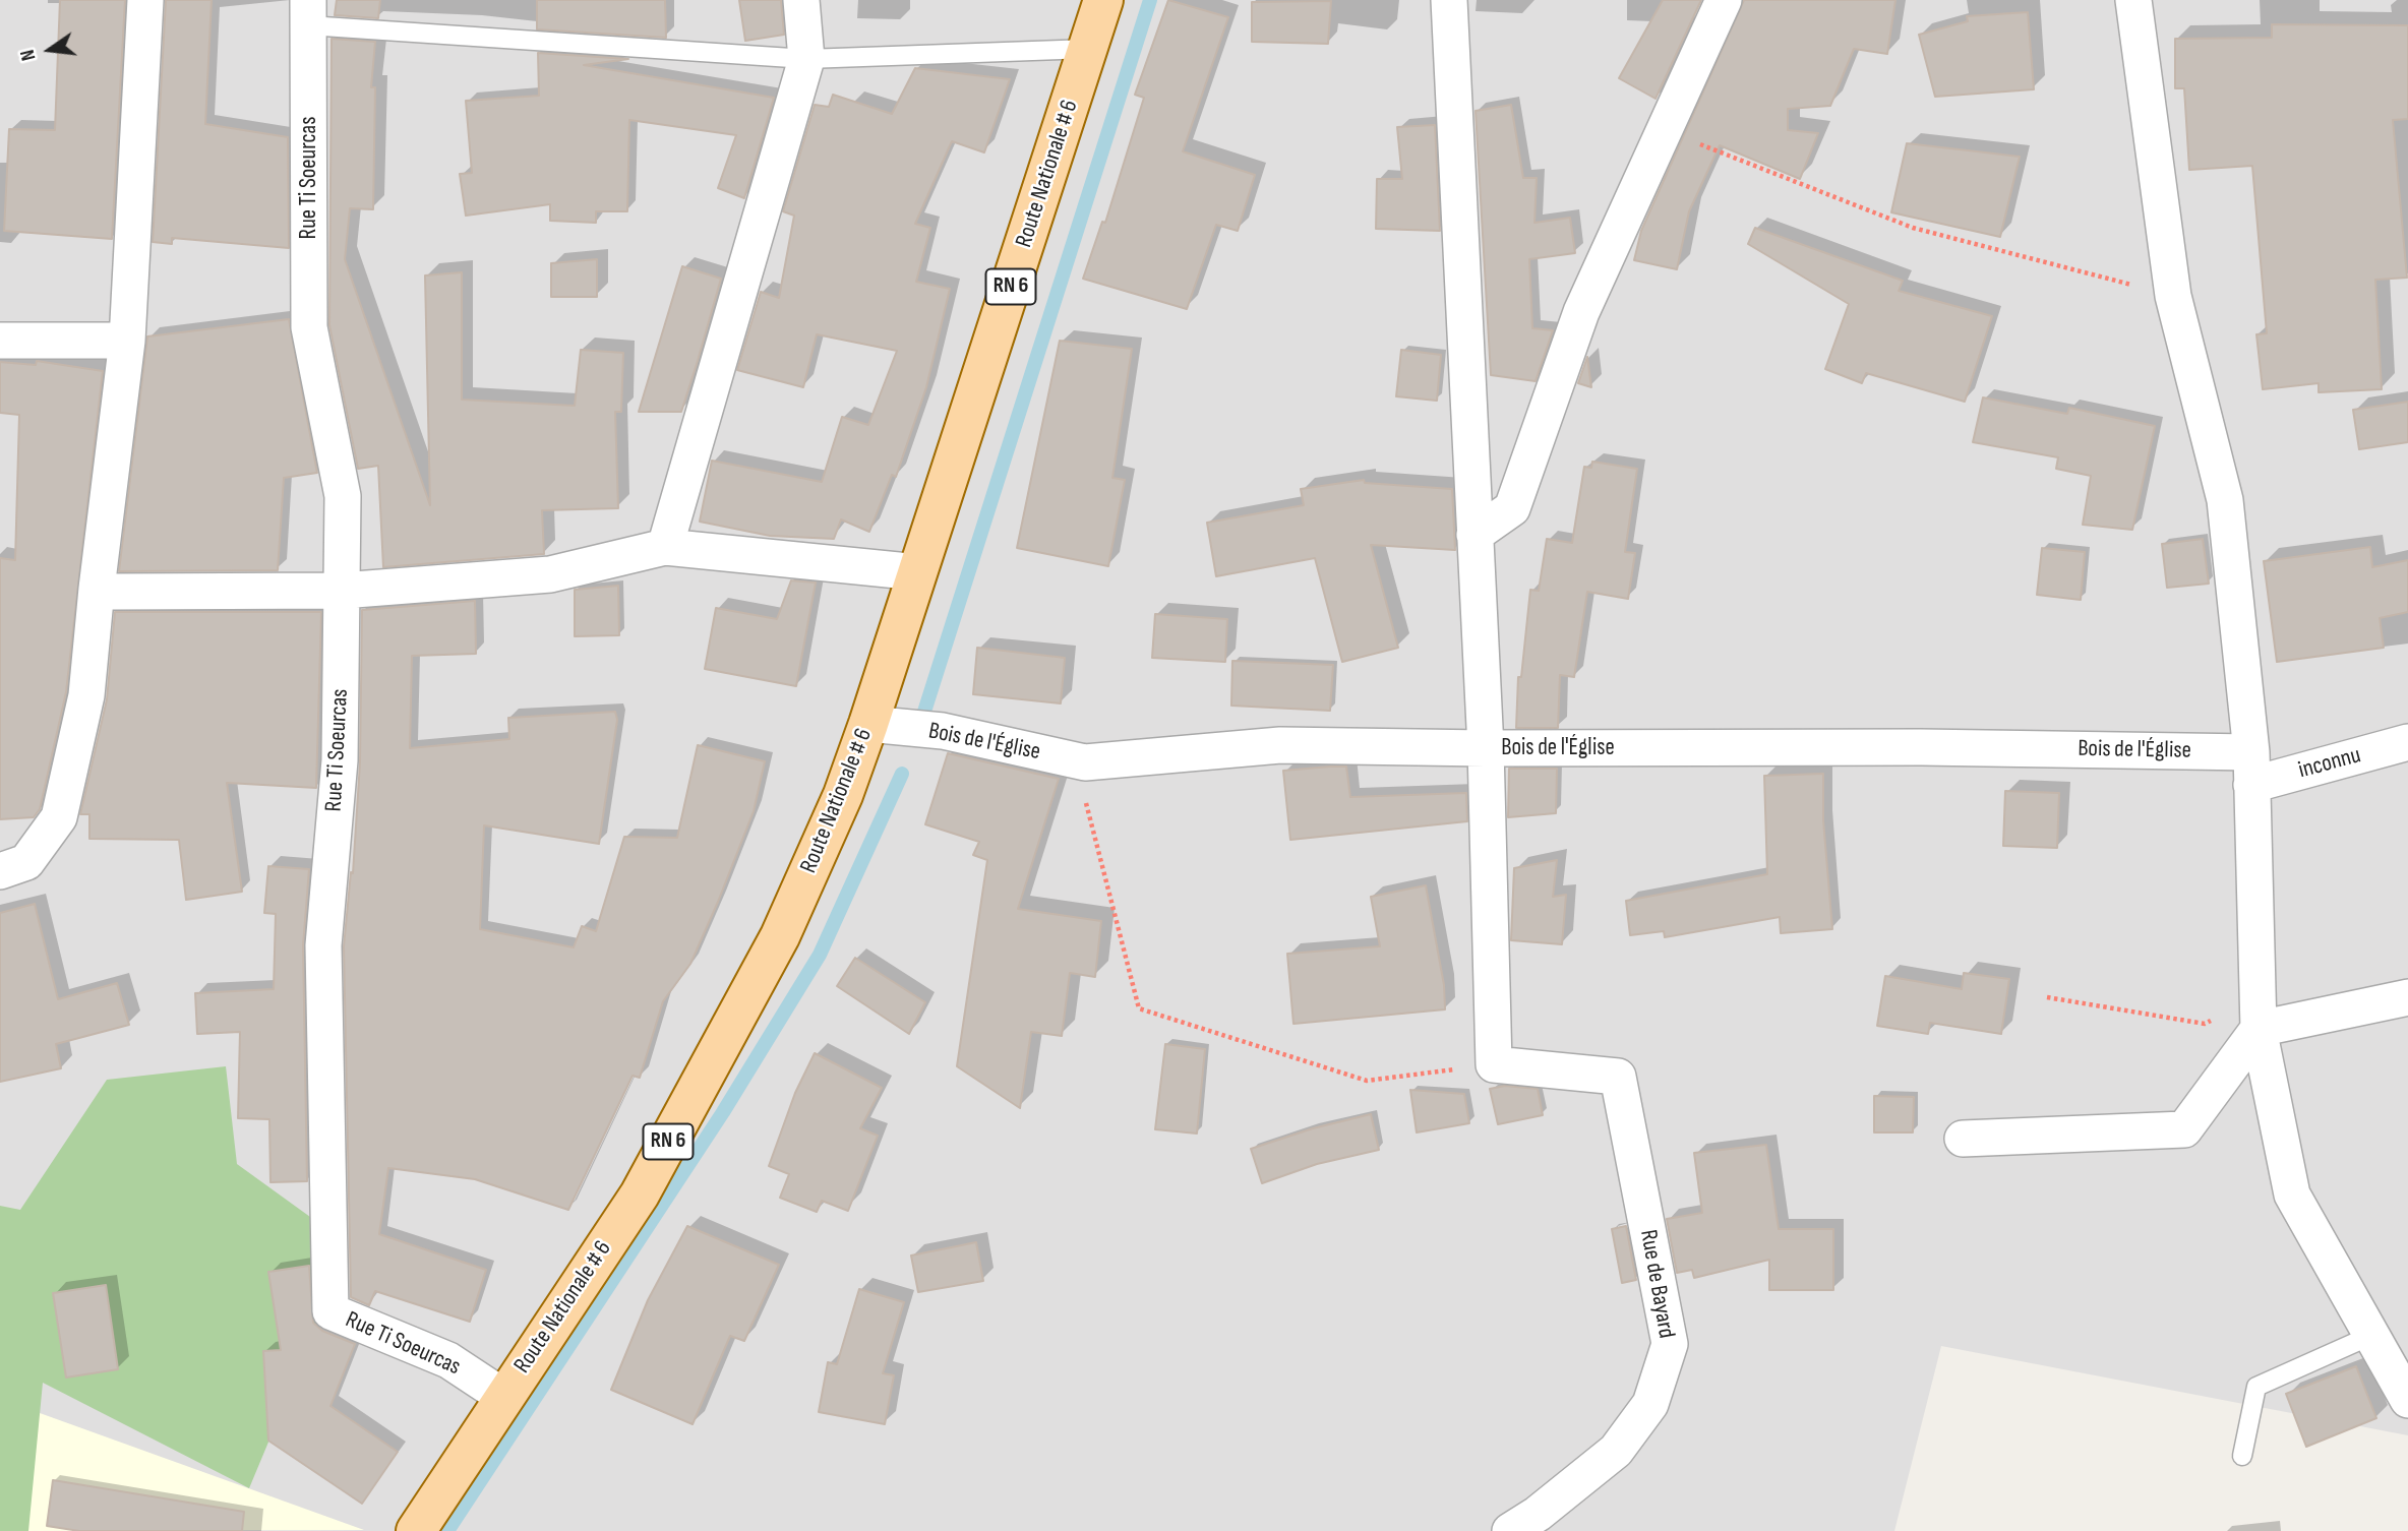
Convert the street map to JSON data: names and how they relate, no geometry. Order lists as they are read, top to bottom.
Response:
{
  "streets": {
    "main road": ["Route Nationale # 6", "RN 6"],
    "street": [
      "Rue Ti Soeurcas",
      "Bois de l'Église",
      "inconnu",
      "Rue de Bayard"
    ]
  },
  "crossings": [
    ["Route Nationale # 6", "Rue Ti Soeurcas"],
    ["Route Nationale # 6", "Bois de l'Église"],
    ["Bois de l'Église", "inconnu"]
  ],
  "north": "left"
}
